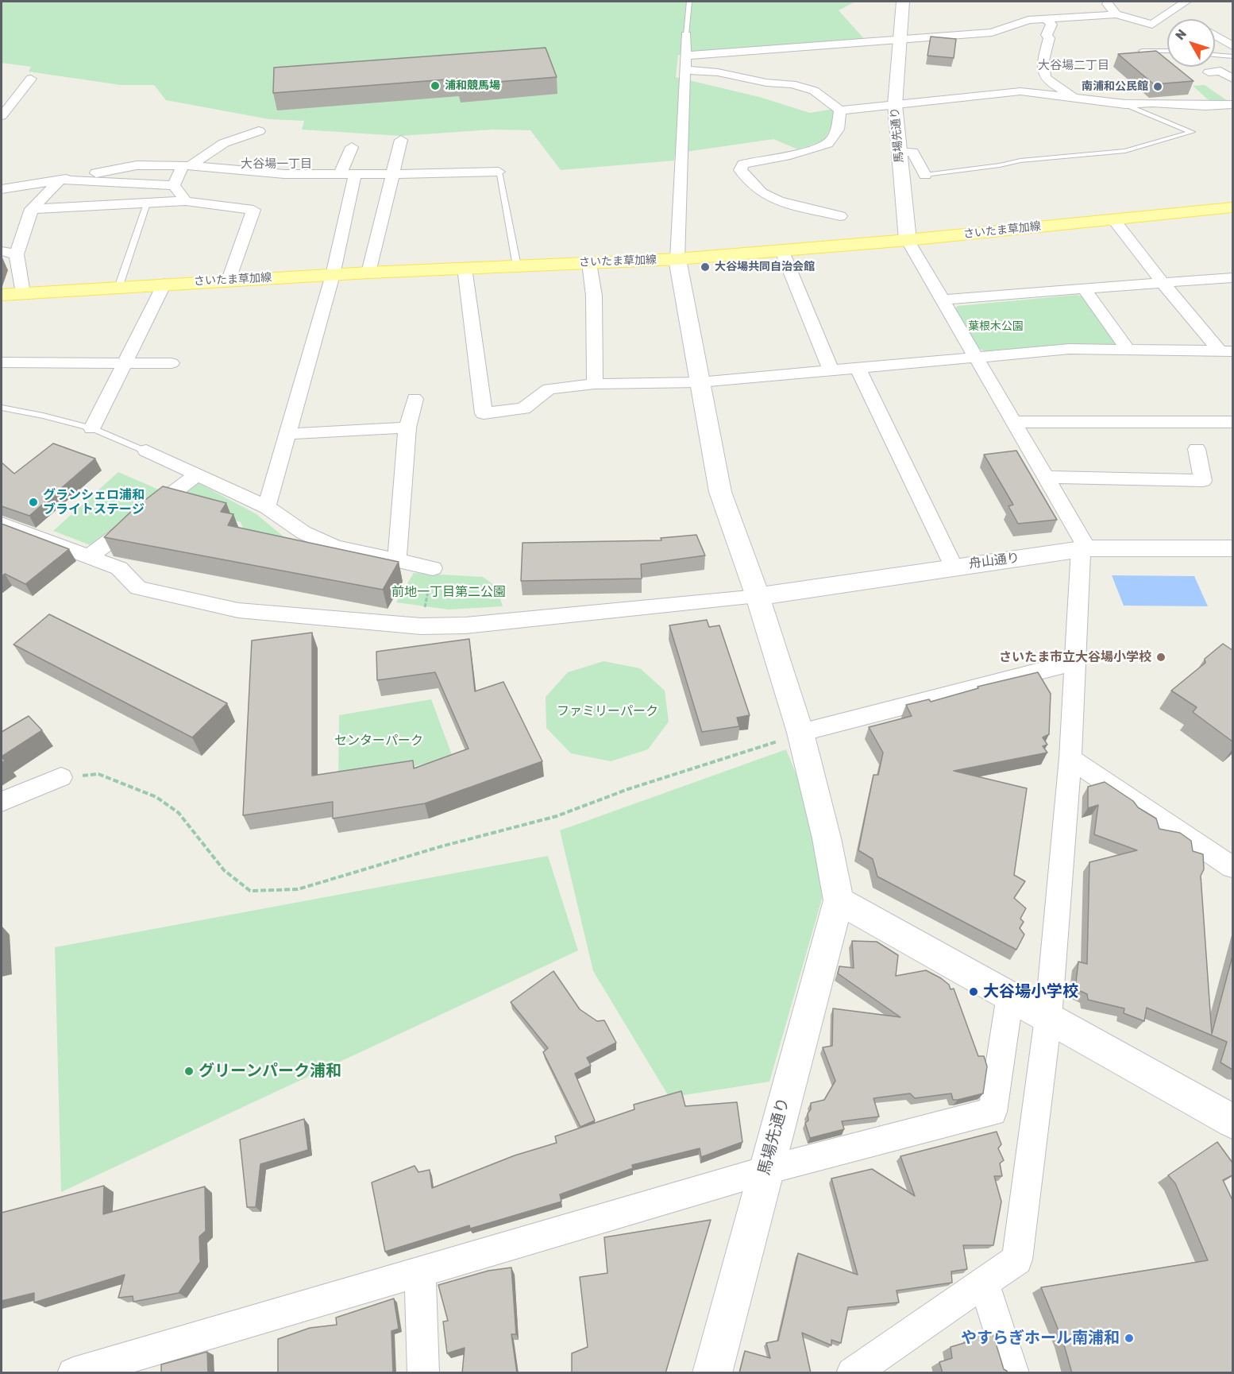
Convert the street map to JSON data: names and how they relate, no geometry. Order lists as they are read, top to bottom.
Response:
{
  "streets": {
    "main road": ["さいたま草加線"],
    "street": ["馬場先通り", "舟山通り"]
  },
  "crossings": [
    ["馬場先通り", "さいたま草加線"]
  ],
  "districts": ["大谷場二丁目", "大谷場一丁目"],
  "parks": [
    "葉根木公園",
    "前地一丁目第二公園",
    "ファミリーパーク",
    "センターパーク"
  ],
  "places": [
    "浦和競馬場",
    "南浦和公民館",
    "大谷場共同自治会館",
    "グランシェロ浦和 ブライトステージ",
    "さいたま市立大谷場小学校",
    "大谷場小学校",
    "グリーンパーク浦和",
    "やすらぎホール南浦和"
  ],
  "north": "top left"
}
